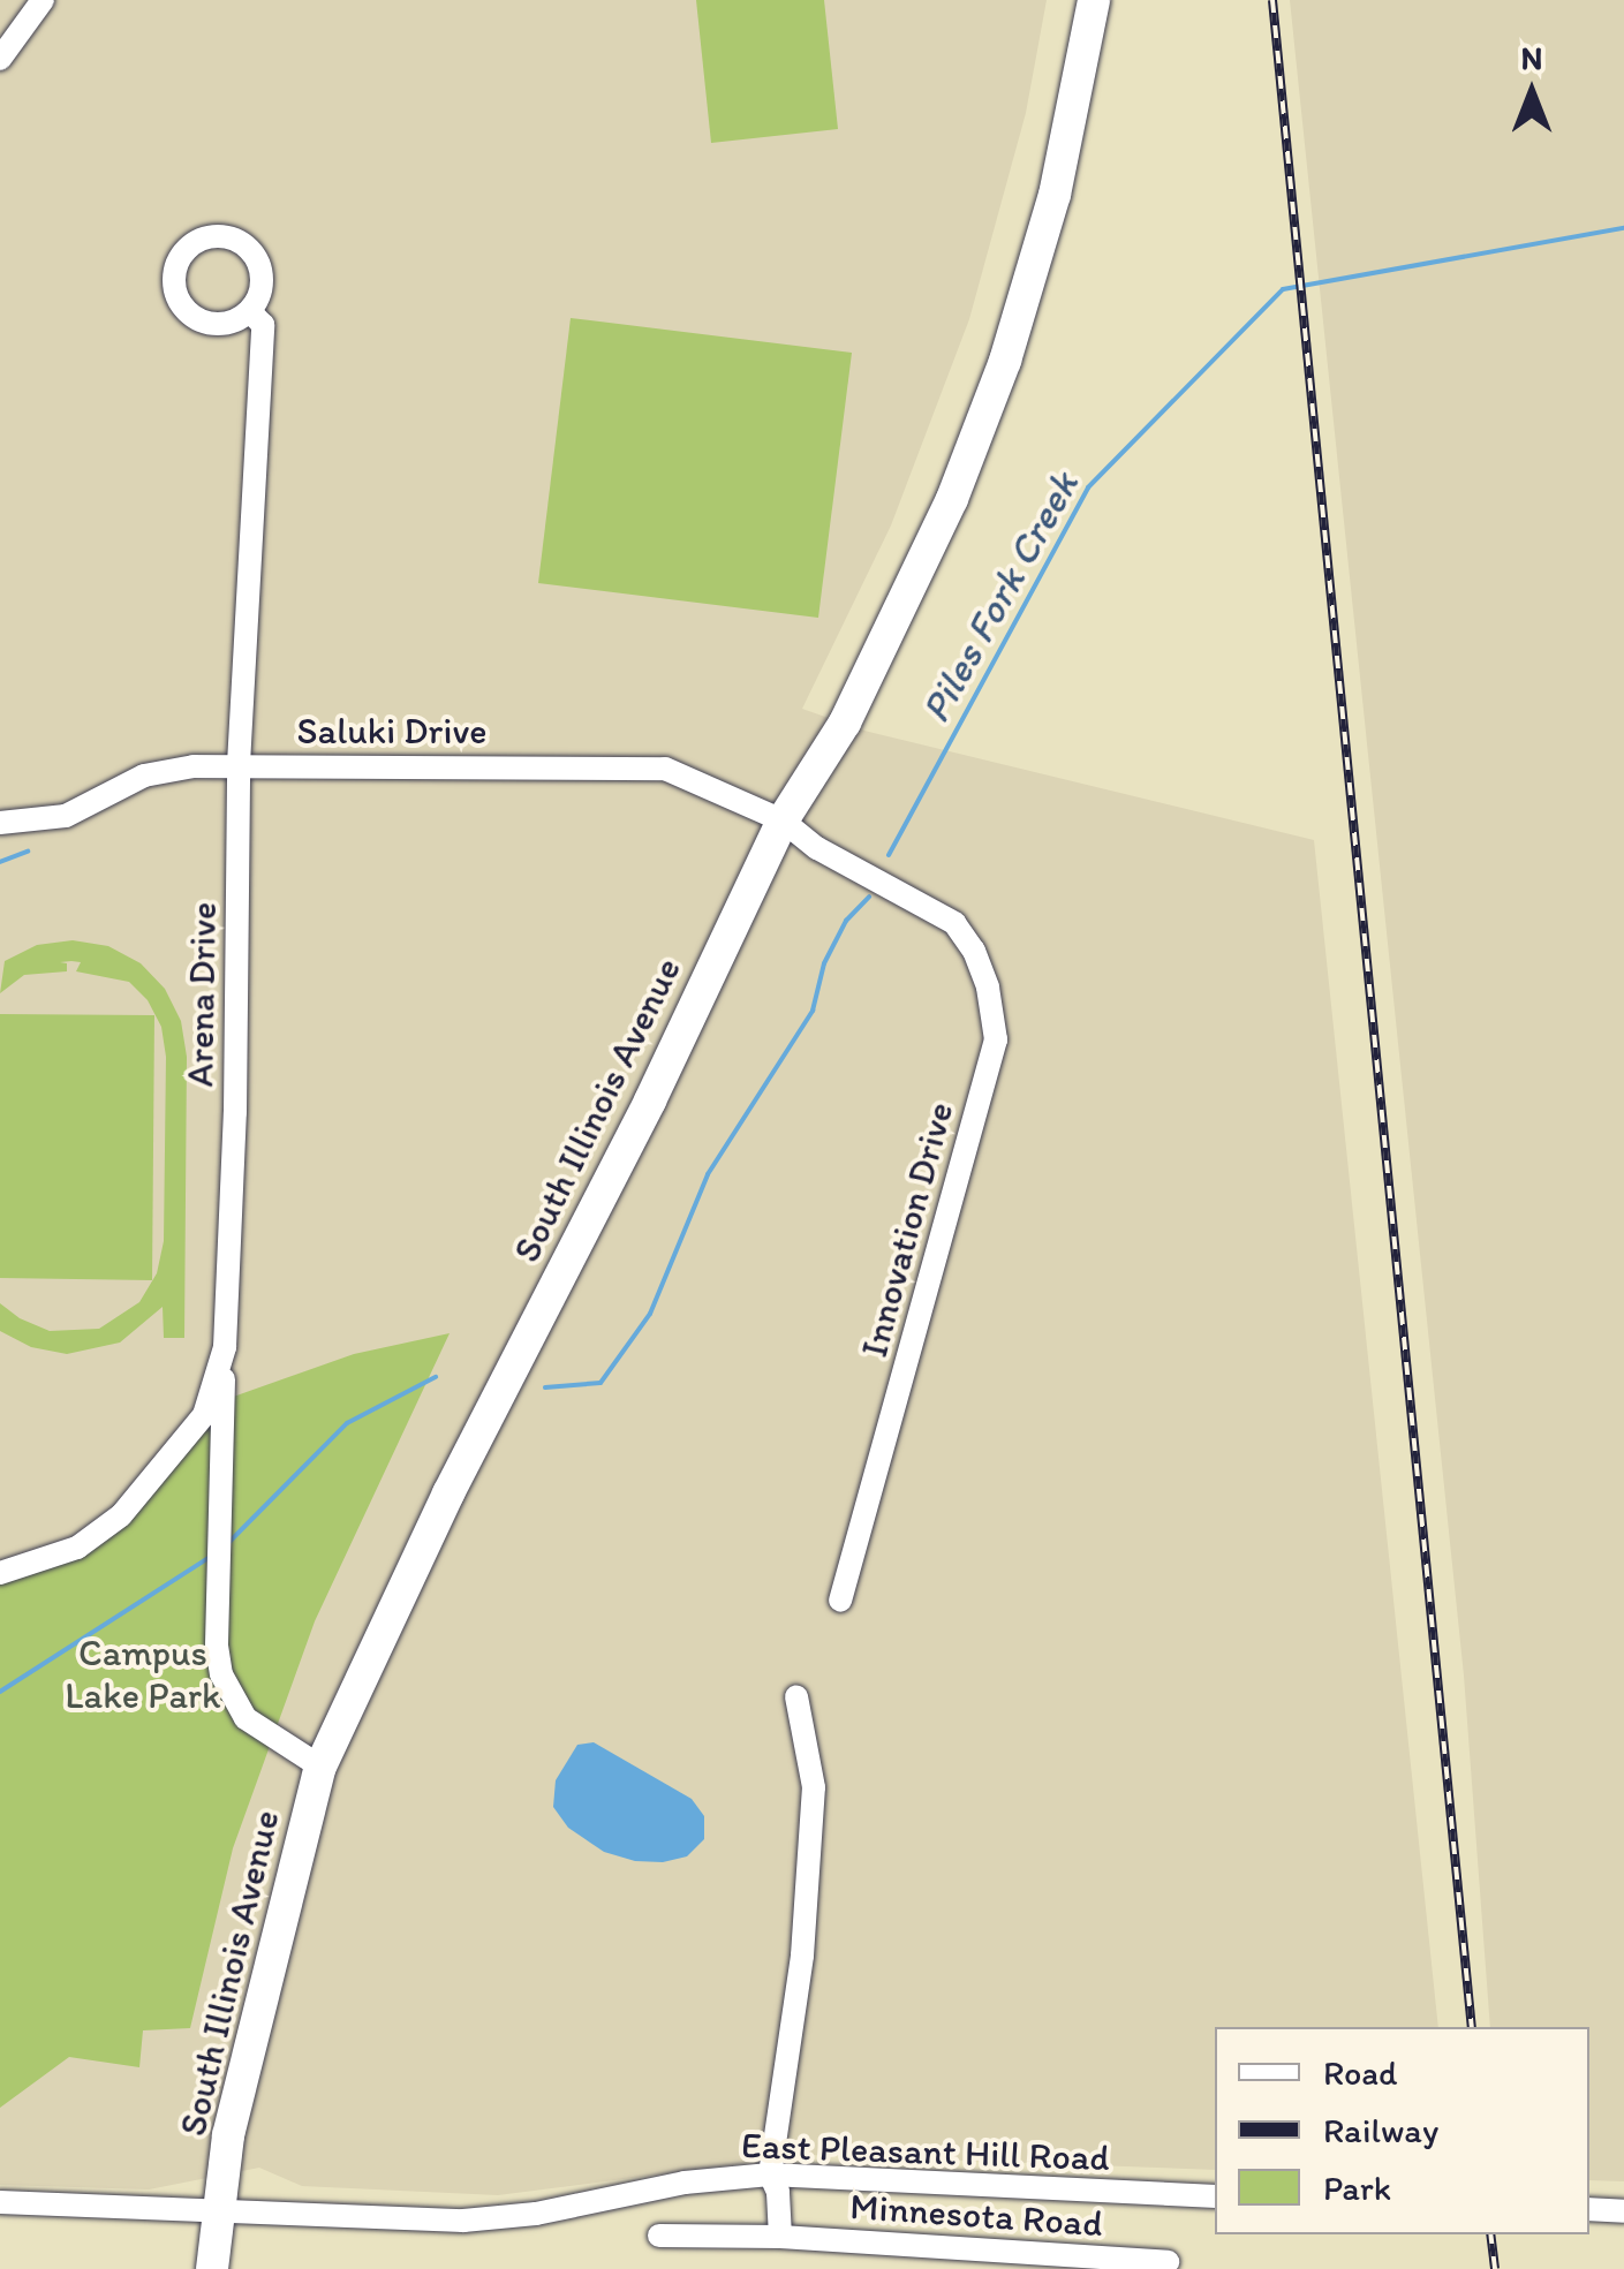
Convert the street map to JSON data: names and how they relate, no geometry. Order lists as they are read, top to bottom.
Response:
{
  "streets": {
    "highway": ["South Illinois Avenue"],
    "street": [
      "Saluki Drive",
      "Arena Drive",
      "Innovation Drive",
      "East Pleasant Hill Road",
      "Minnesota Road"
    ]
  },
  "crossings": [
    ["Saluki Drive", "Arena Drive"],
    ["Saluki Drive", "South Illinois Avenue"],
    ["Saluki Drive", "Innovation Drive"],
    ["South Illinois Avenue", "East Pleasant Hill Road"]
  ],
  "water": ["Piles Fork Creek"],
  "parks": ["Campus Lake Park"],
  "legend": ["Road", "Railway", "Park"],
  "north": "top"
}
